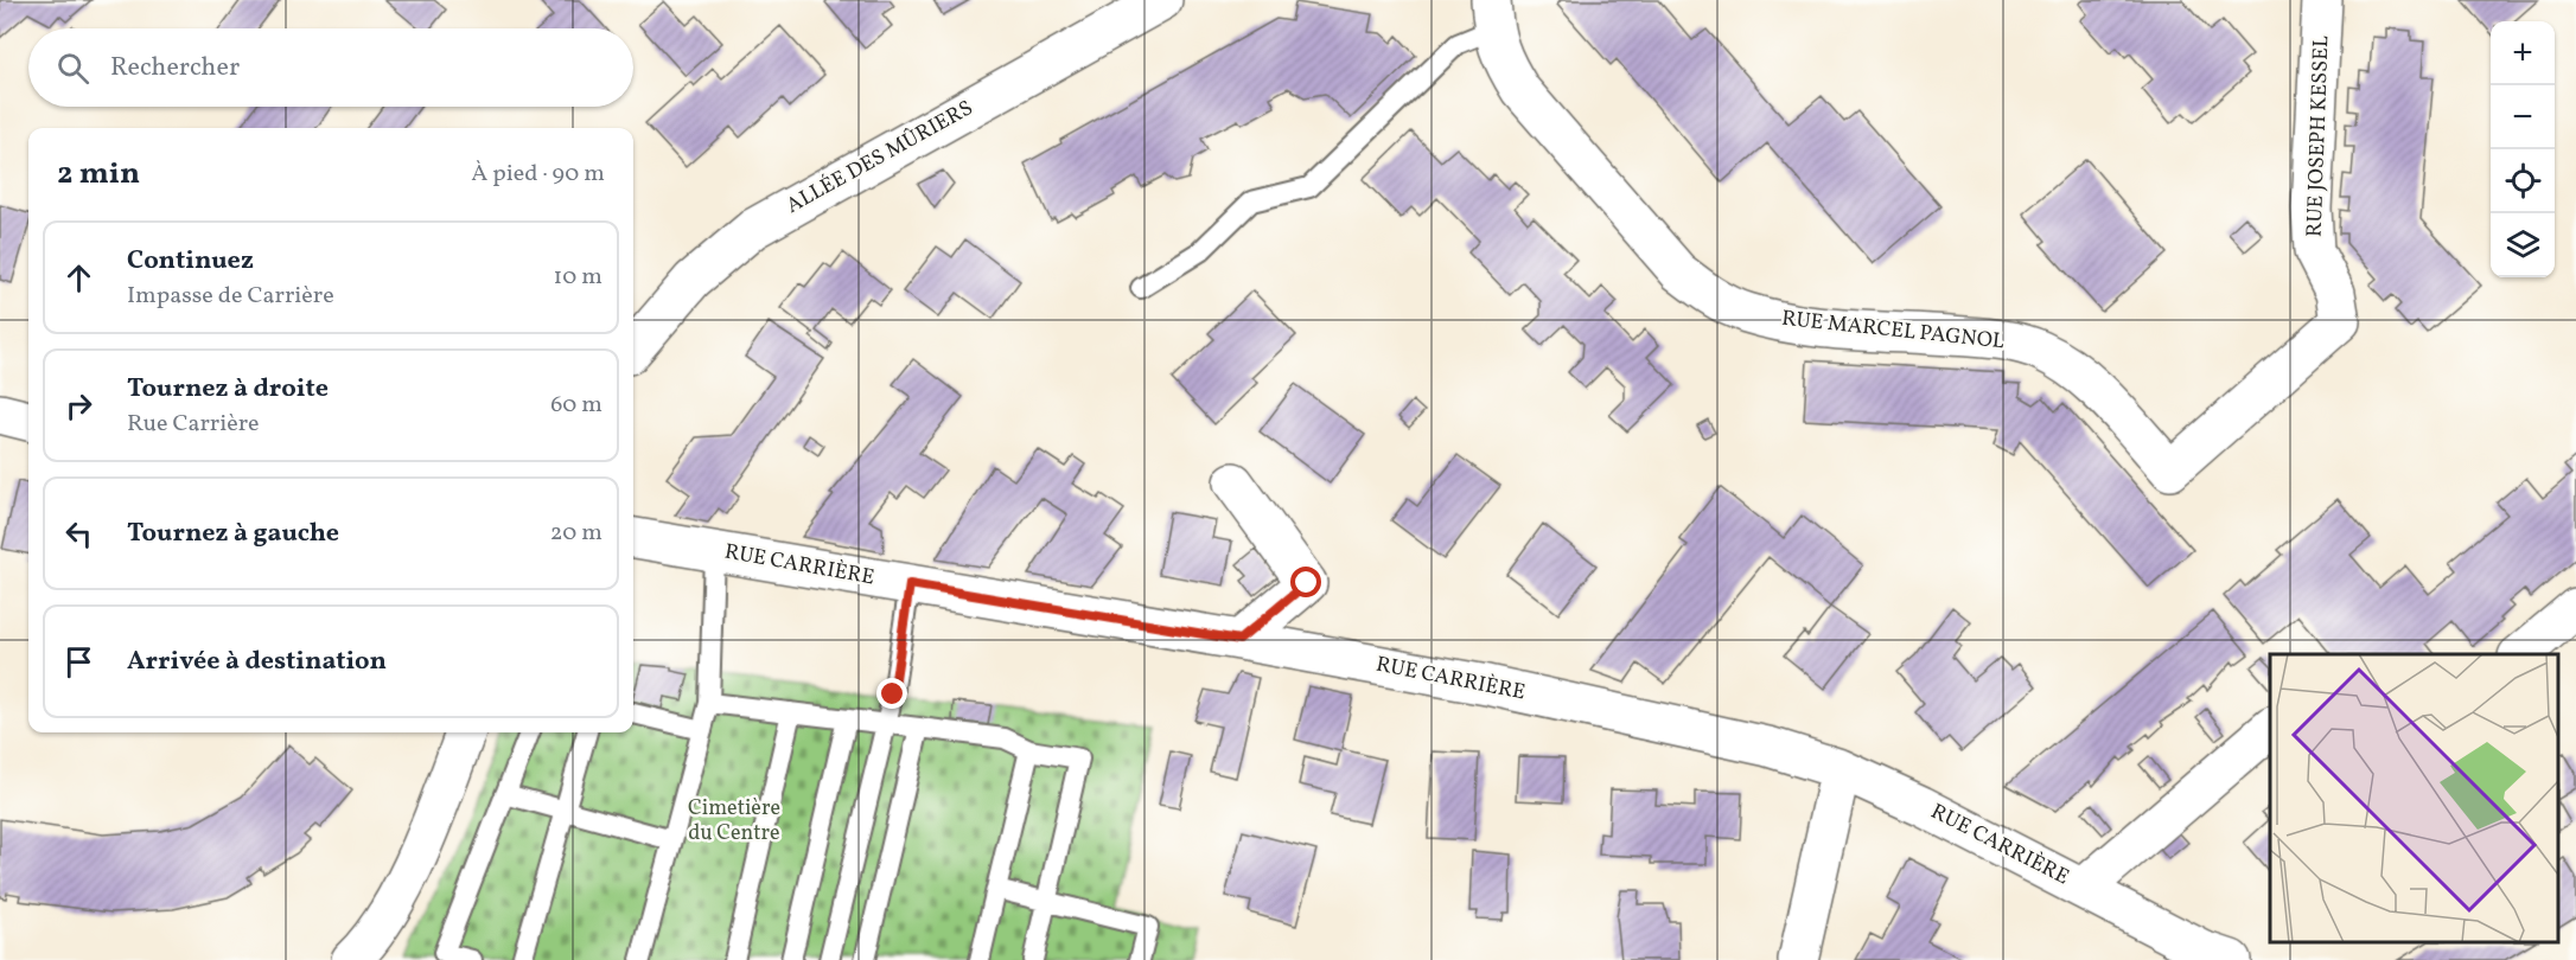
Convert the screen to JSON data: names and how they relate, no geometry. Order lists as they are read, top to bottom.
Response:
{
  "streets": {
    "street": [
      "RUE JOSEPH KESSEL",
      "ALLÉE DES MÛRIERS",
      "RUE MARCEL PAGNOL",
      "RUE CARRIÈRE"
    ]
  },
  "crossings": [
    ["RUE JOSEPH KESSEL", "RUE MARCEL PAGNOL"]
  ],
  "parks": ["Cimetière du Centre"],
  "page": {
    "map_buttons": ["+", "−"],
    "search": "Rechercher",
    "heading": ["2 min", "À pied · 90 m"],
    "list": [
      ["Continuez", "Impasse de Carrière", "10 m"],
      ["Tournez à droite", "Rue Carrière", "60 m"],
      ["Tournez à gauche", "20 m"],
      "Arrivée à destination"
    ]
  }
}
